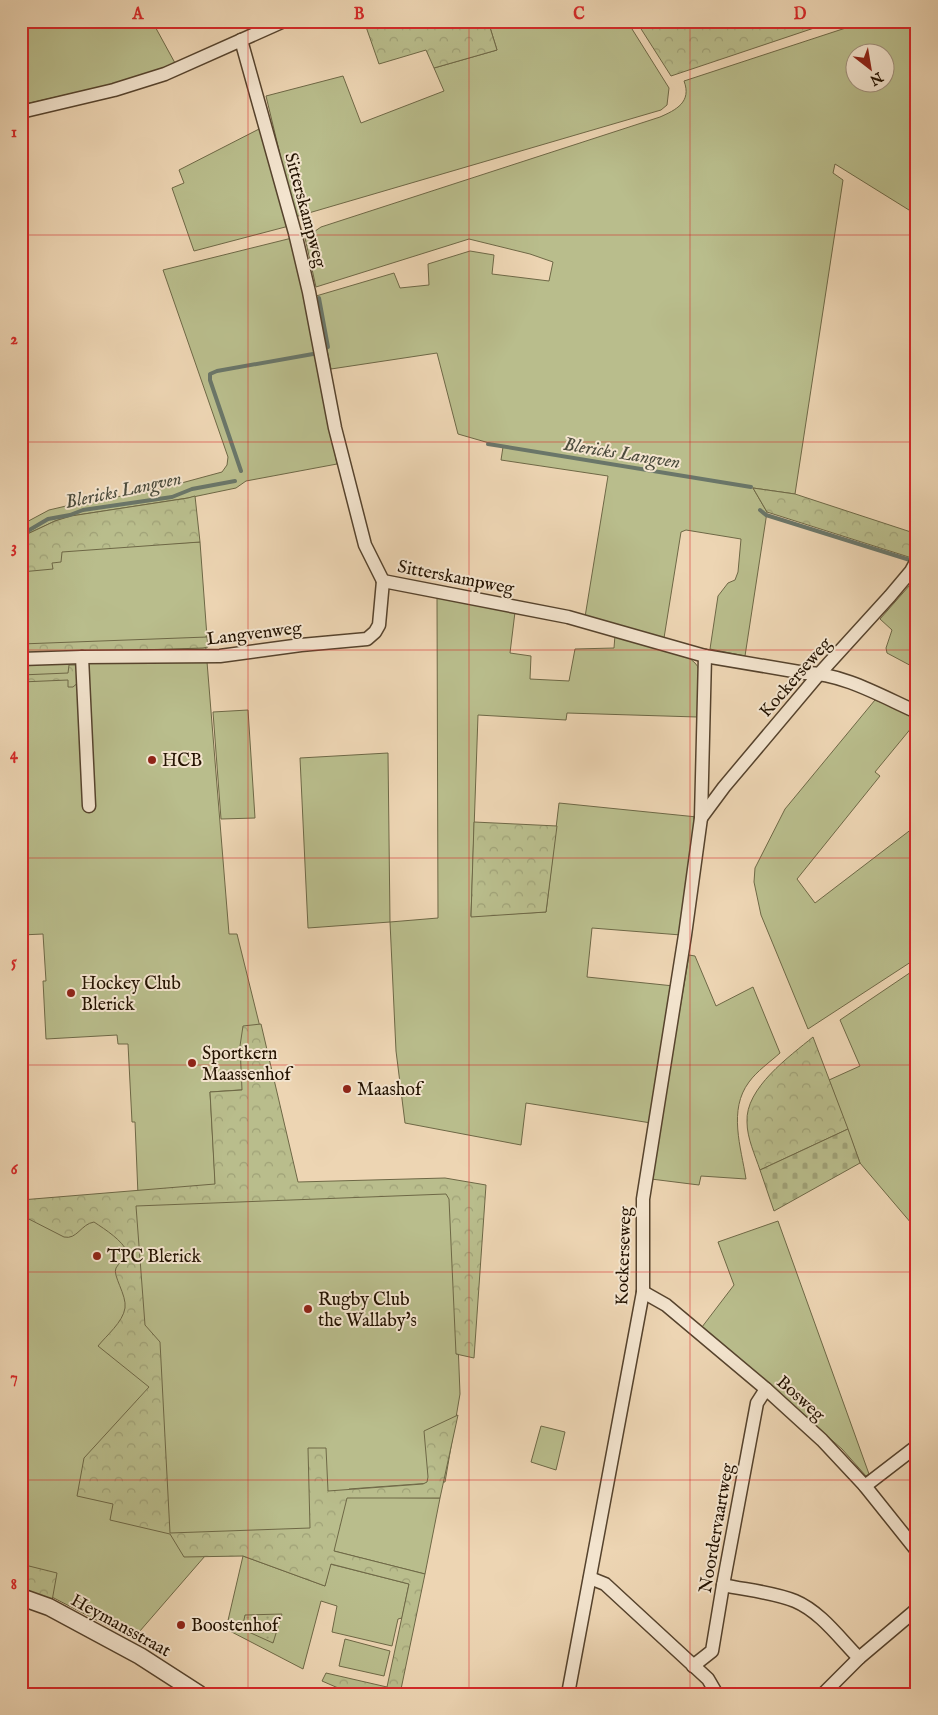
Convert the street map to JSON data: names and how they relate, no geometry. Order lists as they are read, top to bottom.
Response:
{
  "streets": {
    "street": [
      "Sitterskampweg",
      "Langvenweg",
      "Kockerseweg",
      "Bosweg",
      "Noordervaartweg",
      "Heymansstraat"
    ]
  },
  "crossings": [
    ["Sitterskampweg", "Langvenweg"],
    ["Sitterskampweg", "Kockerseweg"],
    ["Kockerseweg", "Bosweg"],
    ["Bosweg", "Noordervaartweg"]
  ],
  "water": ["Blericks Langven"],
  "places": [
    "HCB",
    "Hockey Club Blerick",
    "Sportkern Maassenhof",
    "Maashof",
    "TPC Blerick",
    "Rugby Club the Wallaby's",
    "Boostenhof"
  ],
  "north": "bottom right",
  "grid": {
    "columns": [
      "A",
      "B",
      "C",
      "D"
    ],
    "rows": [
      "1",
      "2",
      "3",
      "4",
      "5",
      "6",
      "7",
      "8"
    ]
  }
}
